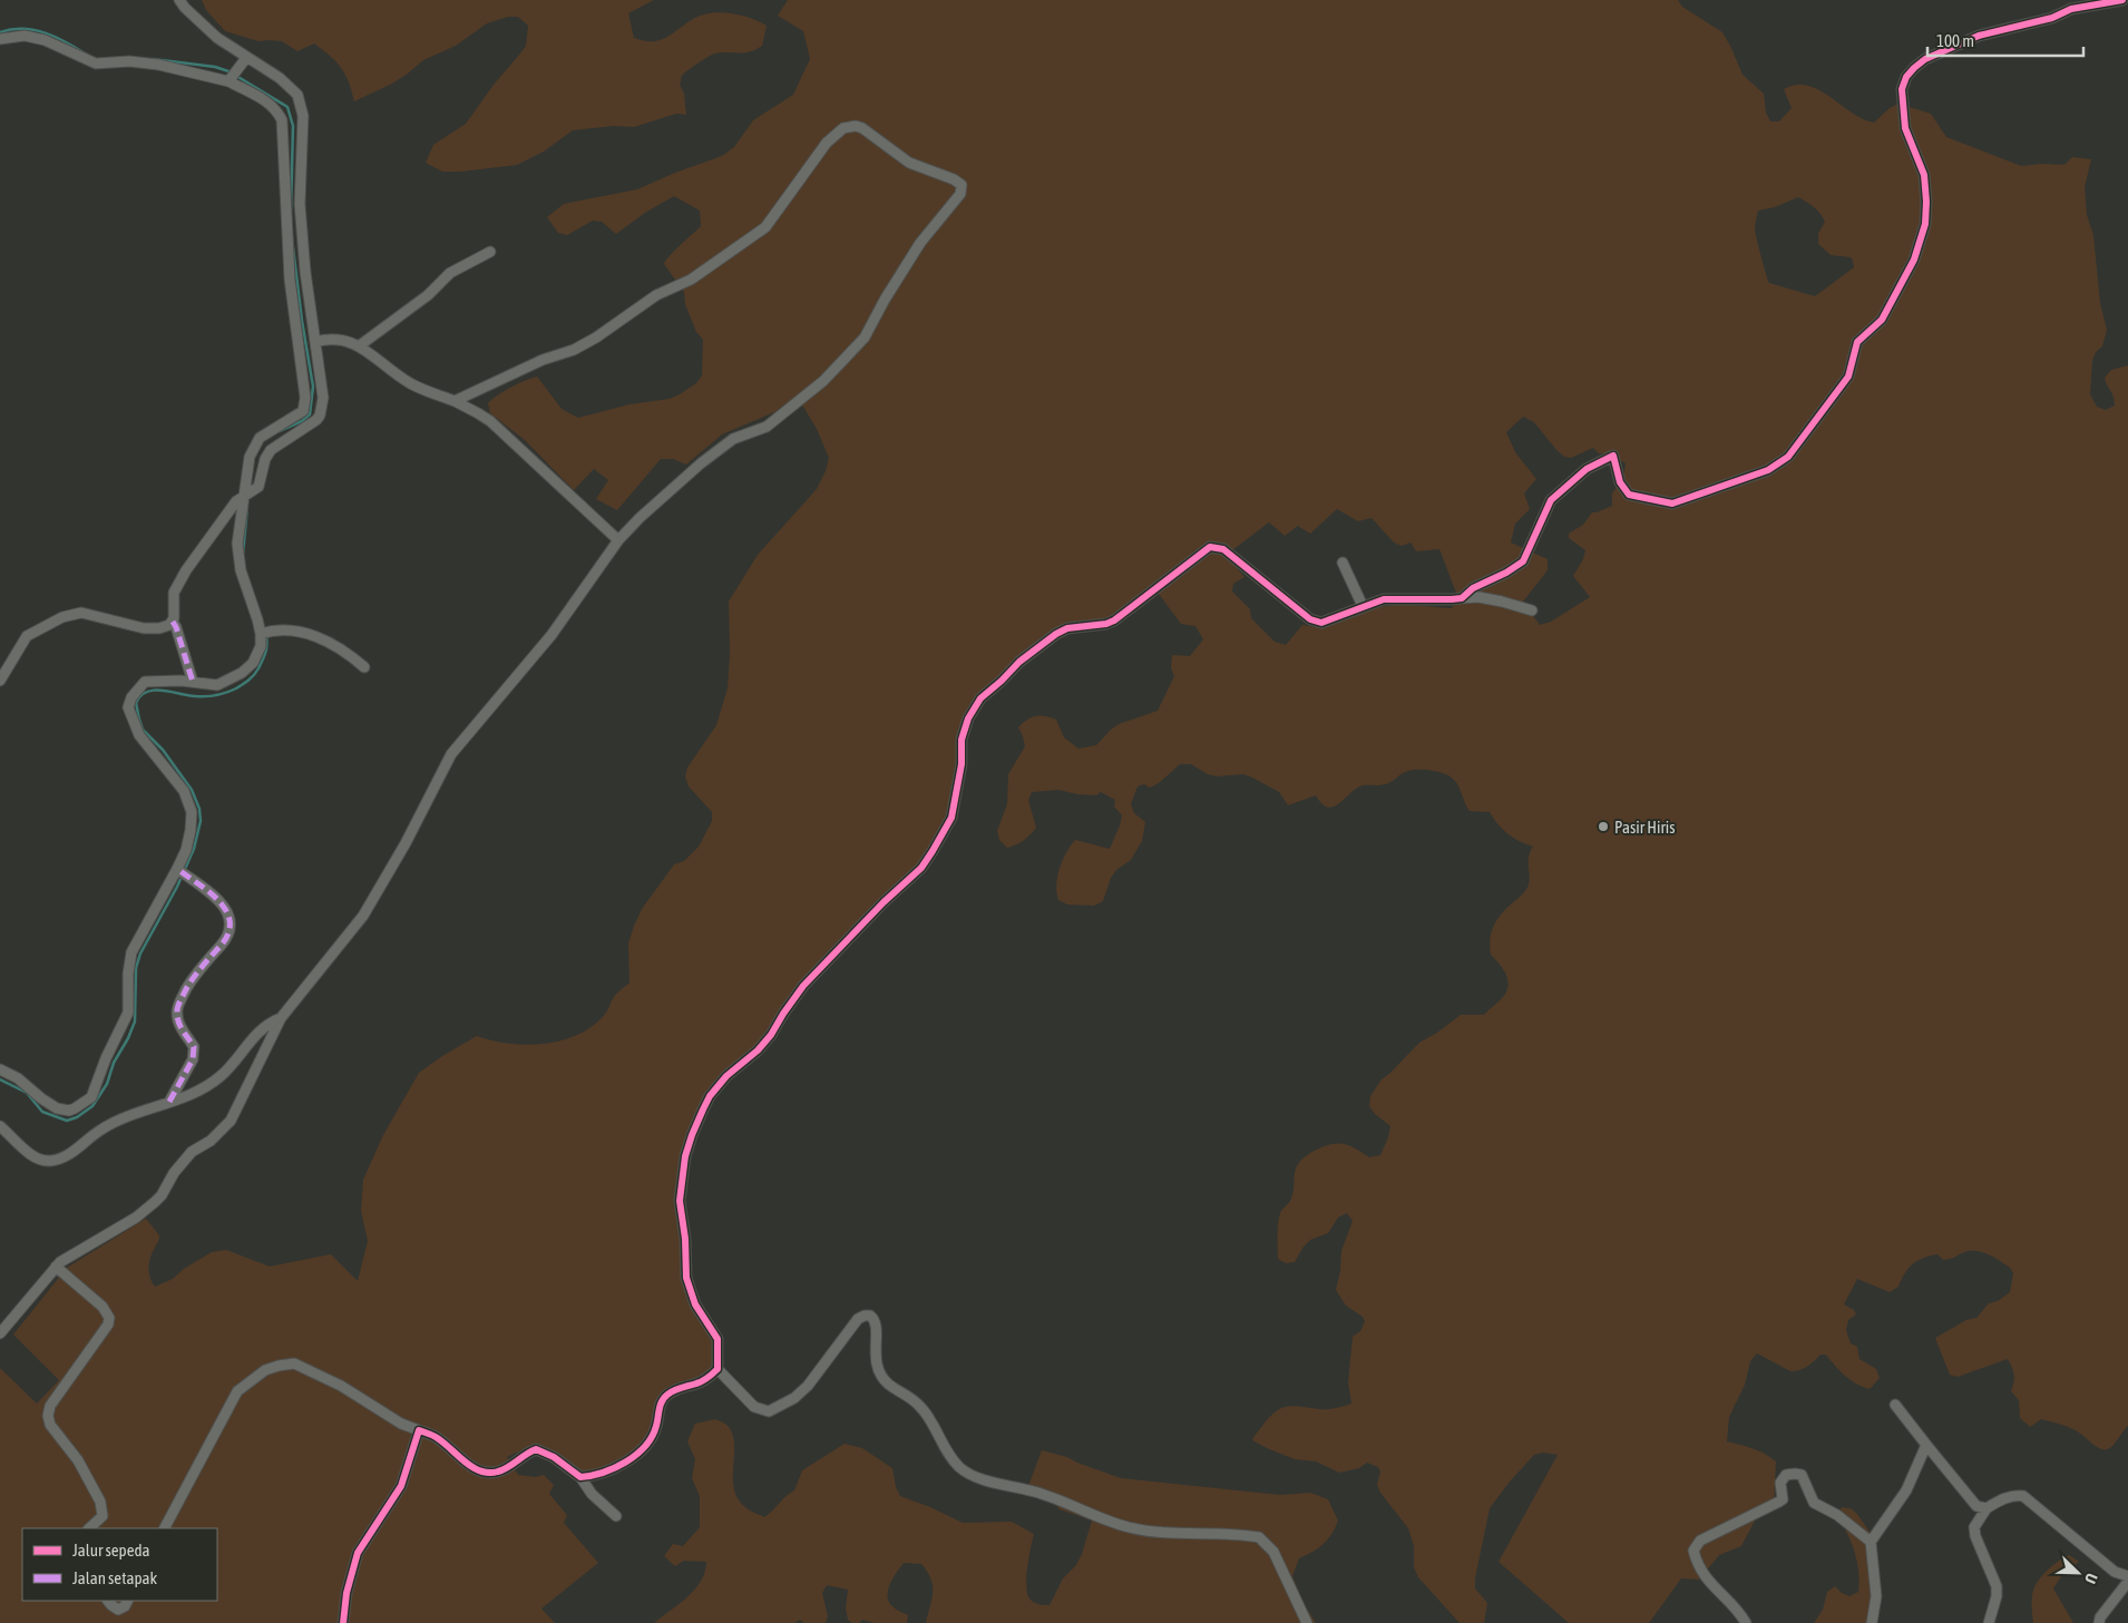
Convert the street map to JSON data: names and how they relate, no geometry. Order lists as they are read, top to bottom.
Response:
{
  "places": ["Pasir Hiris"],
  "legend": ["Jalur sepeda", "Jalan setapak"],
  "scale_bar": "100 m",
  "north": "bottom right"
}
